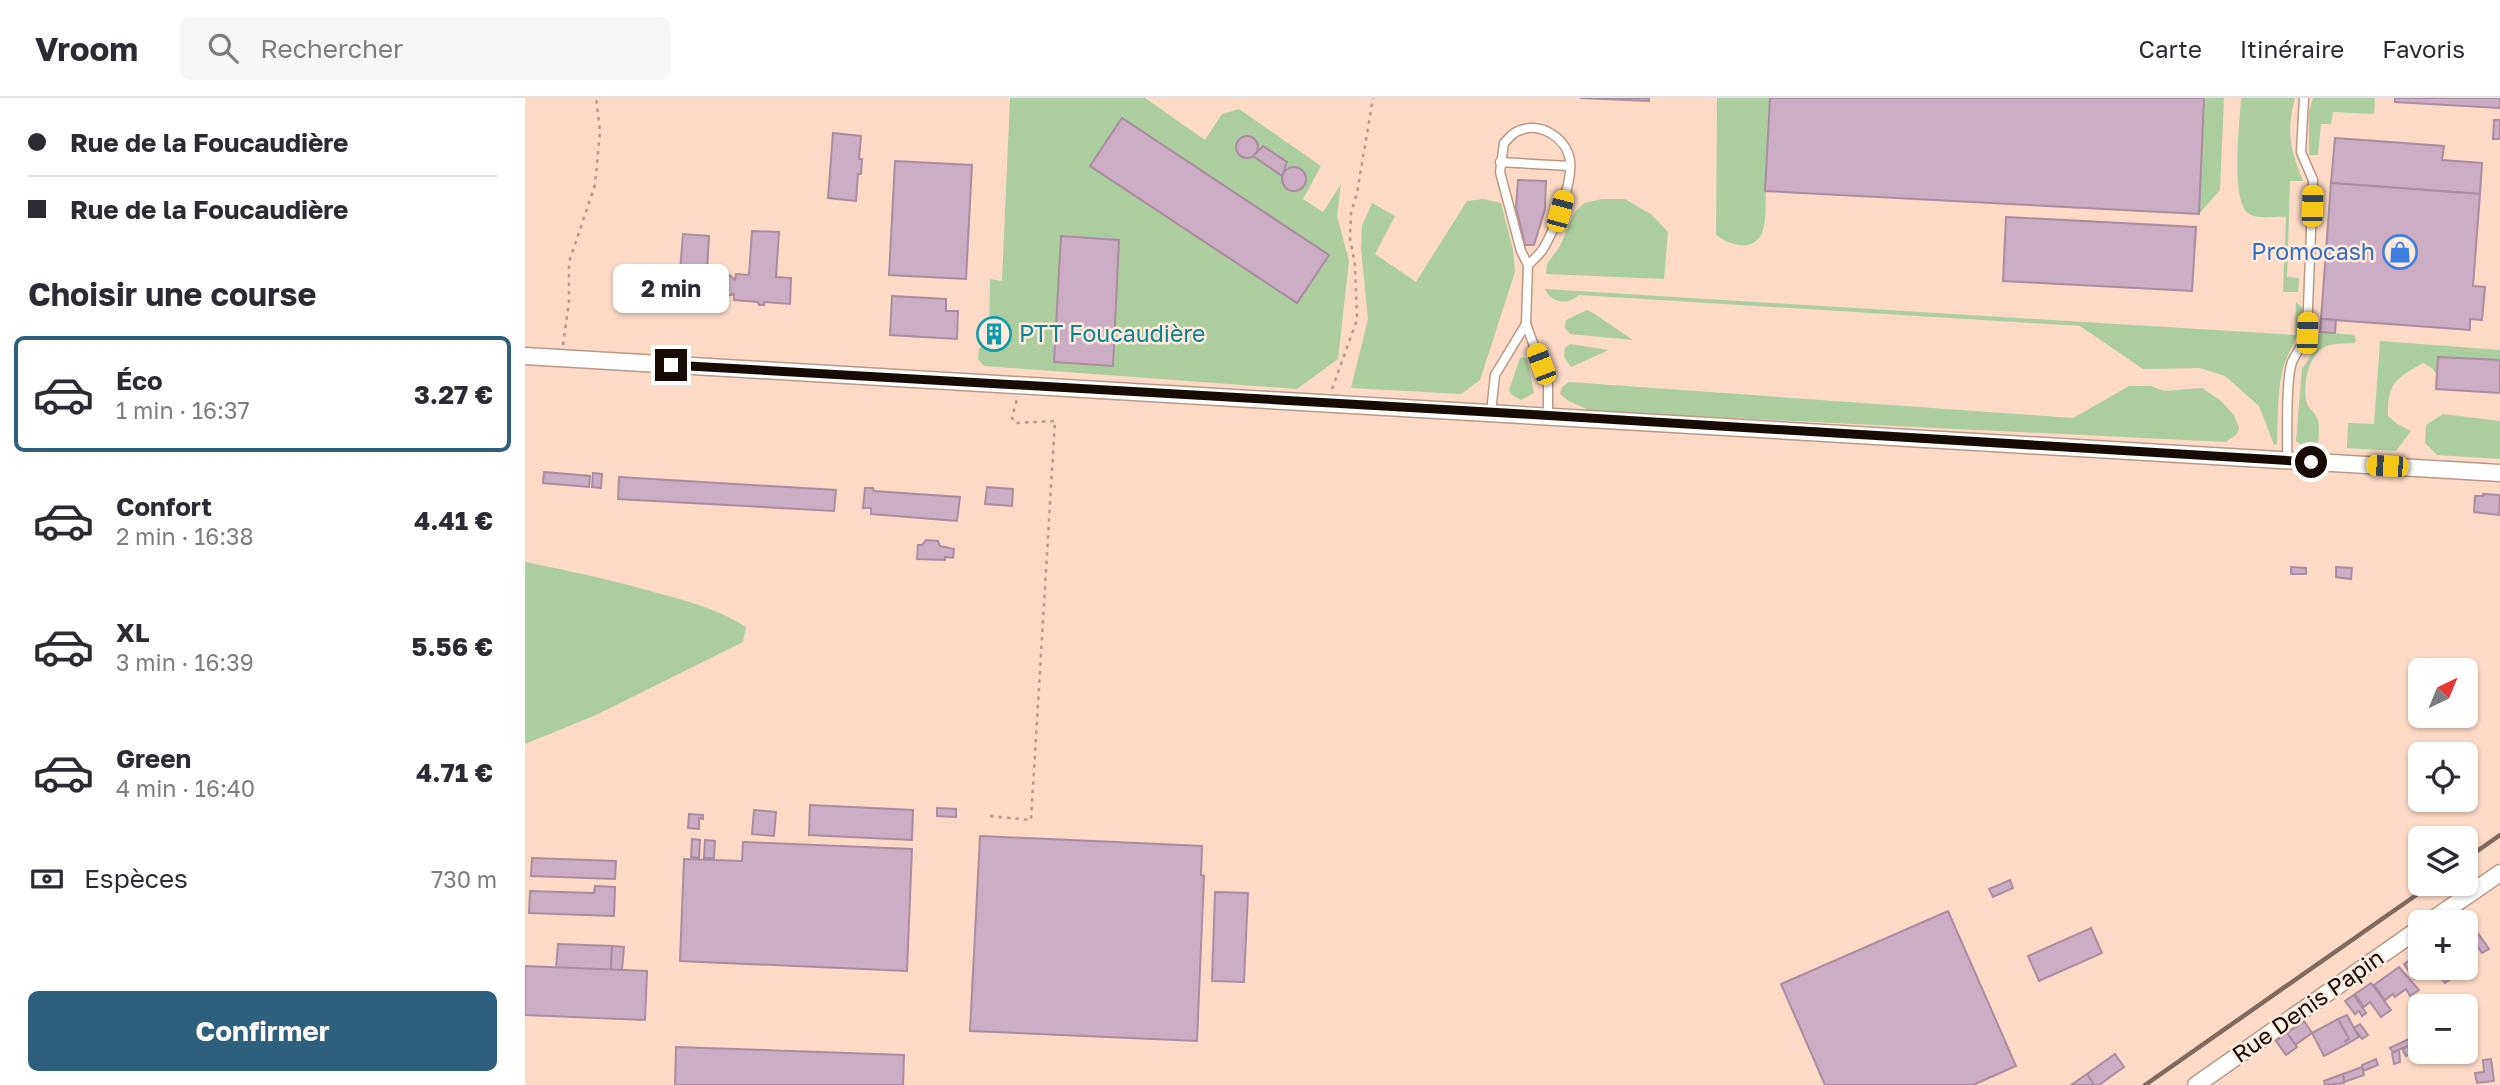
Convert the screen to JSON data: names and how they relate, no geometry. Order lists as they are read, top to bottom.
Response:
{
  "streets": {
    "street": ["Rue Denis Papin"]
  },
  "places": {
    "shop": ["Promocash"],
    "building": ["PTT Foucaudière"]
  },
  "north": "top right",
  "page": {
    "header": "Vroom",
    "search": "Rechercher",
    "nav": ["Carte", "Itinéraire", "Favoris"],
    "banner": ["Rue de la Foucaudière", "Rue de la Foucaudière"],
    "heading": "Choisir une course",
    "bubble": "2 min",
    "list": [
      {
        "name": "Éco",
        "note": "1 min · 16:37",
        "value": "3.27 €"
      },
      {
        "name": "Confort",
        "note": "2 min · 16:38",
        "value": "4.41 €"
      },
      {
        "name": "XL",
        "note": "3 min · 16:39",
        "value": "5.56 €"
      },
      {
        "name": "Green",
        "note": "4 min · 16:40",
        "value": "4.71 €"
      }
    ],
    "map_buttons": ["+", "−"],
    "pay": ["Espèces", "730 m"],
    "buttons": "Confirmer"
  }
}
